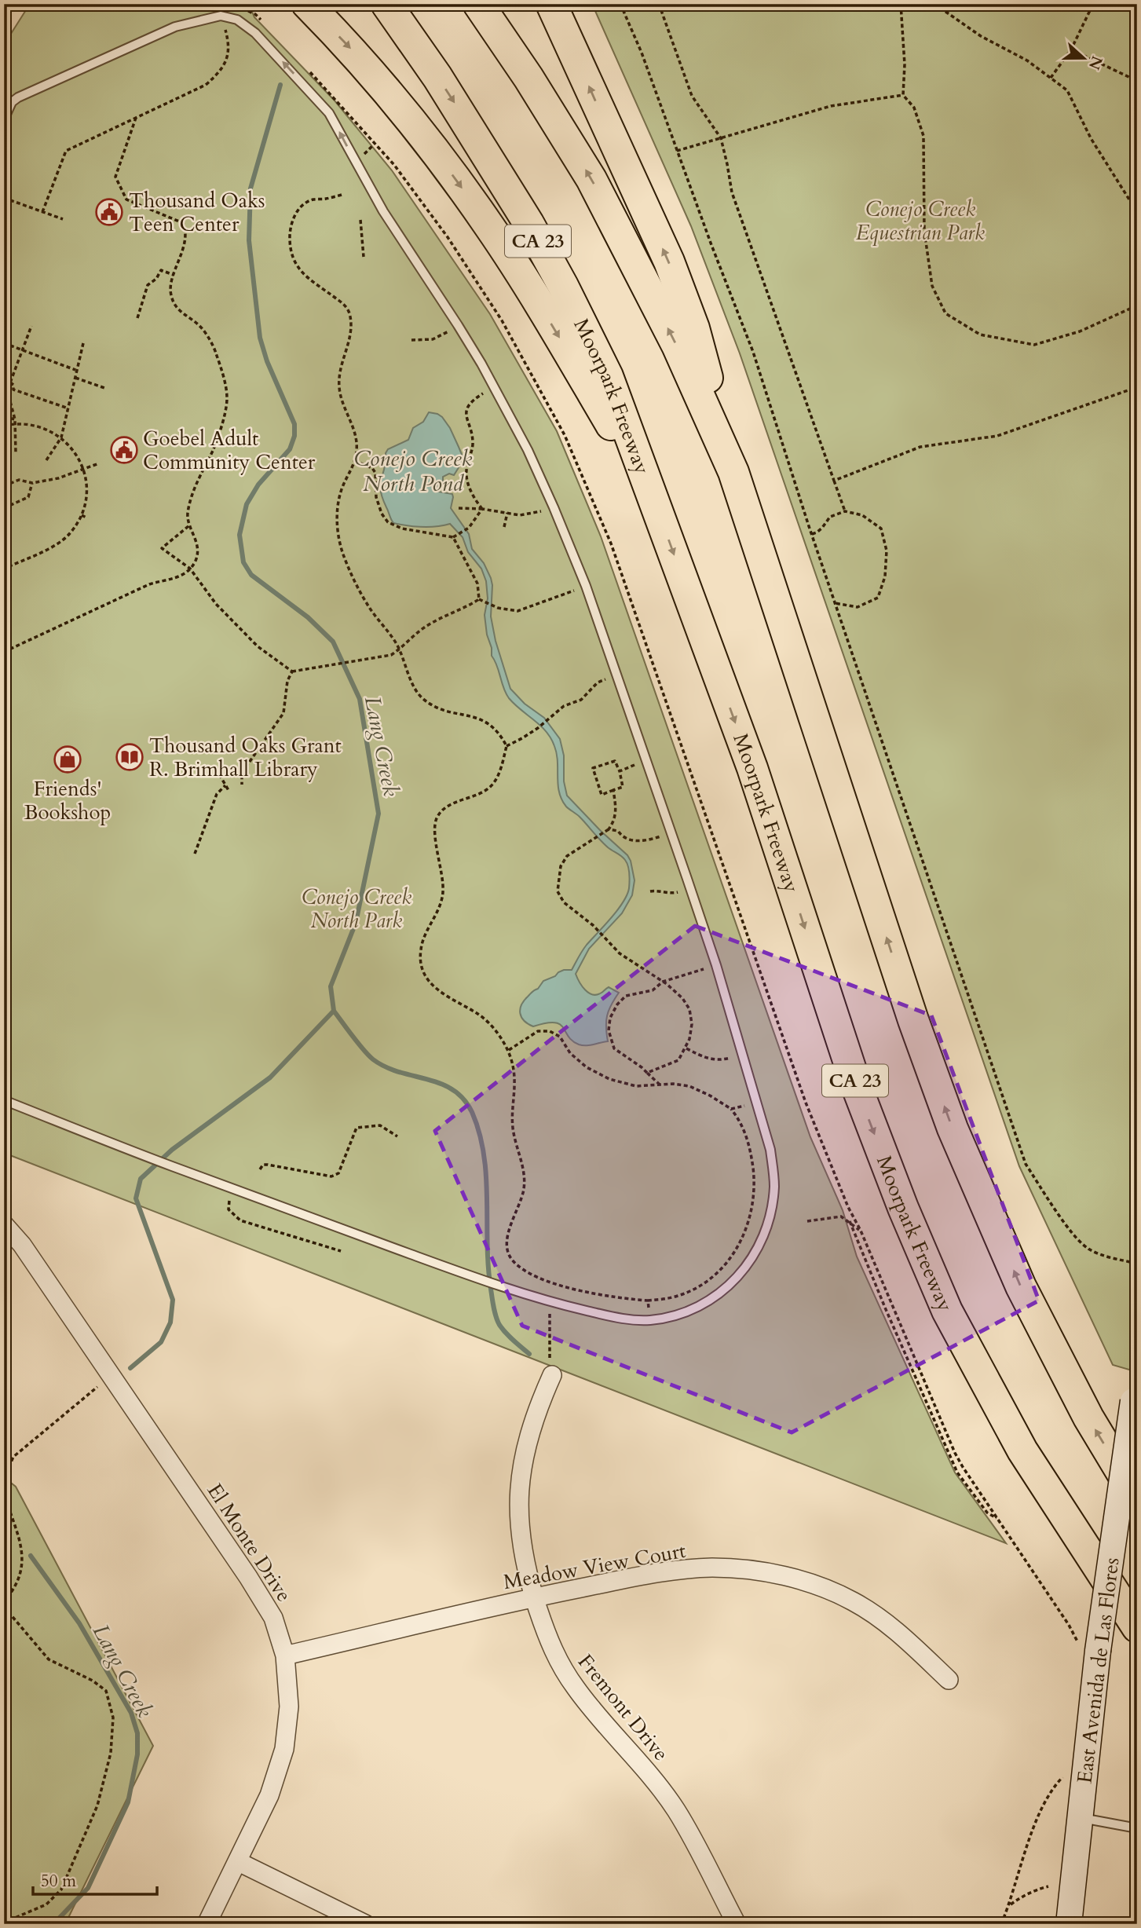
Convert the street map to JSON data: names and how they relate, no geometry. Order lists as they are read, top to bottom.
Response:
{
  "streets": {
    "highway": ["CA 23", "Moorpark Freeway"],
    "street": [
      "El Monte Drive",
      "Meadow View Court",
      "East Avenida de Las Flores",
      "Fremont Drive"
    ]
  },
  "crossings": [
    ["El Monte Drive", "Meadow View Court"],
    ["Meadow View Court", "Fremont Drive"]
  ],
  "water": ["Conejo Creek North Pond", "Lang Creek"],
  "parks": ["Conejo Creek Equestrian Park", "Conejo Creek North Park"],
  "places": {
    "public building": ["Thousand Oaks Teen Center", "Goebel Adult Community Center"],
    "library": ["Thousand Oaks Grant R. Brimhall Library"],
    "shop": ["Friends' Bookshop"]
  },
  "scale_bar": "50 m",
  "north": "right"
}
